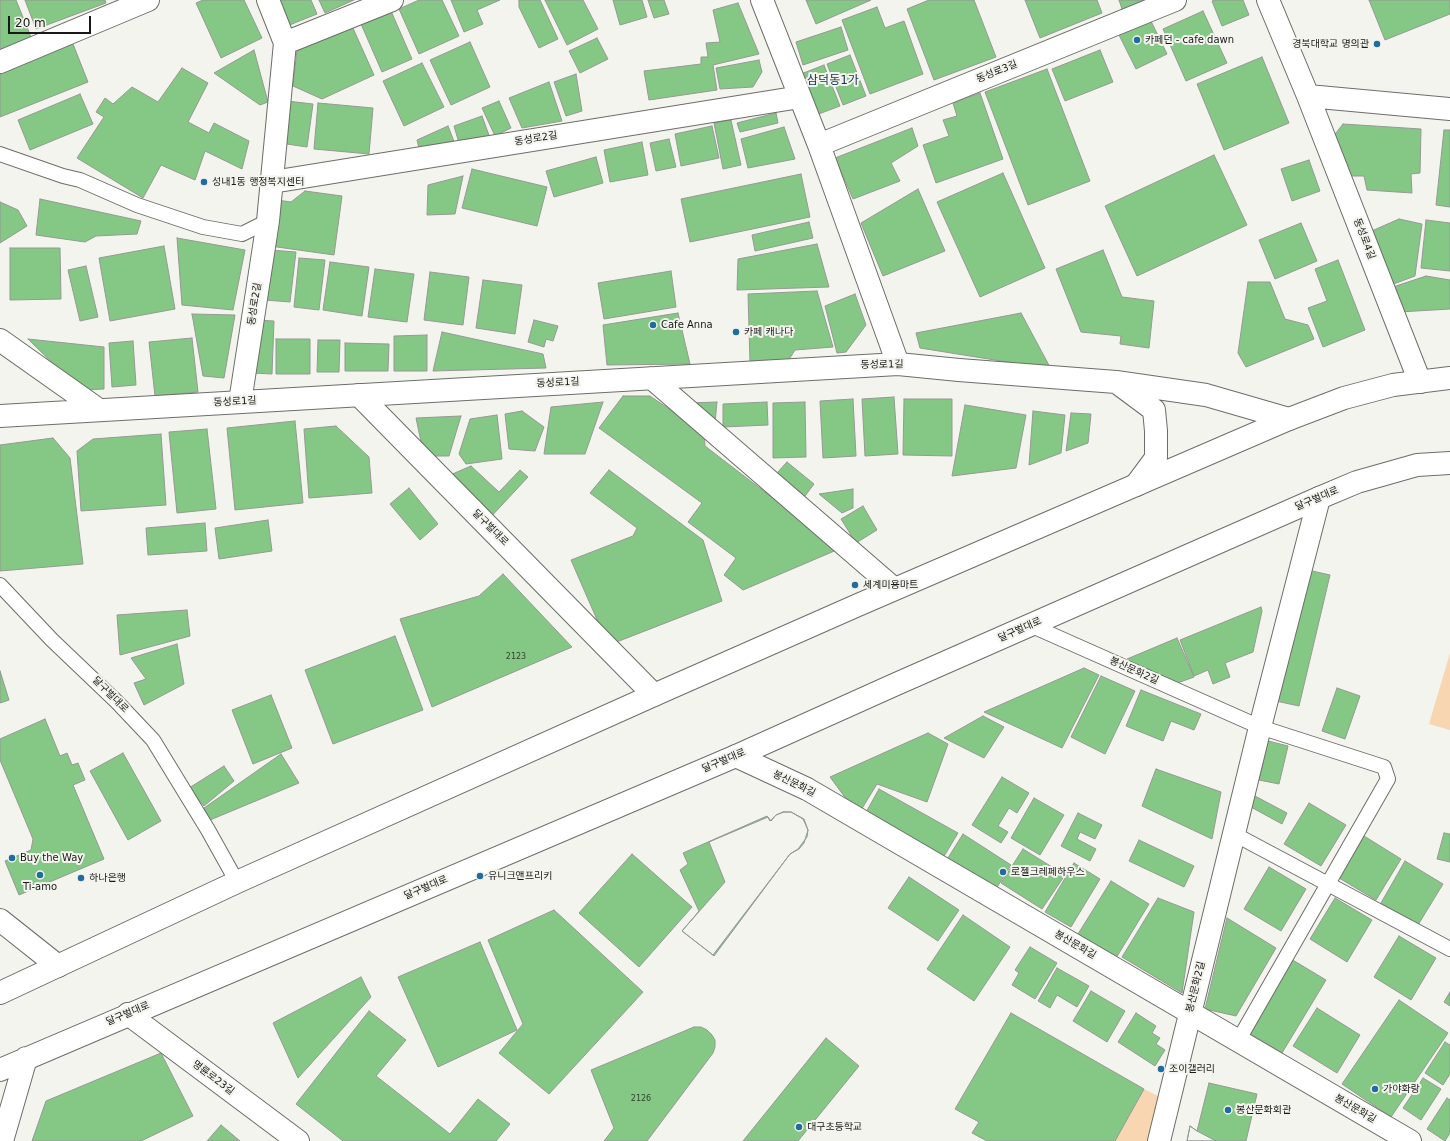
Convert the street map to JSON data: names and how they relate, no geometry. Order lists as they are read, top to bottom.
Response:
{
  "streets": {
    "street": [
      "동성로3길",
      "동성로2길",
      "동성로4길",
      "동성로1길",
      "달구벌대로",
      "봉산문화2길",
      "봉산문화길",
      "명륜로23길"
    ]
  },
  "crossings": [
    ["동성로2길", "동성로1길"],
    ["동성로1길", "달구벌대로"],
    ["달구벌대로", "봉산문화2길"],
    ["달구벌대로", "봉산문화길"],
    ["달구벌대로", "명륜로23길"],
    ["봉산문화2길", "봉산문화길"]
  ],
  "districts": ["삼덕동1가"],
  "places": [
    "카페던 - cafe dawn",
    "경북대학교 명의관",
    "성내1동 행정복지센터",
    "Cafe Anna",
    "카페 캐나다",
    "세계미용마트",
    "Buy the Way",
    "로젤크레페하우스",
    "Ti-amo",
    "유니크앤프리키",
    "하나은행",
    "조이갤러리",
    "가야화랑",
    "봉산문화회관",
    "대구초등학교"
  ],
  "house_numbers": ["2123", "2126"],
  "scale_bar": "20 m"
}
